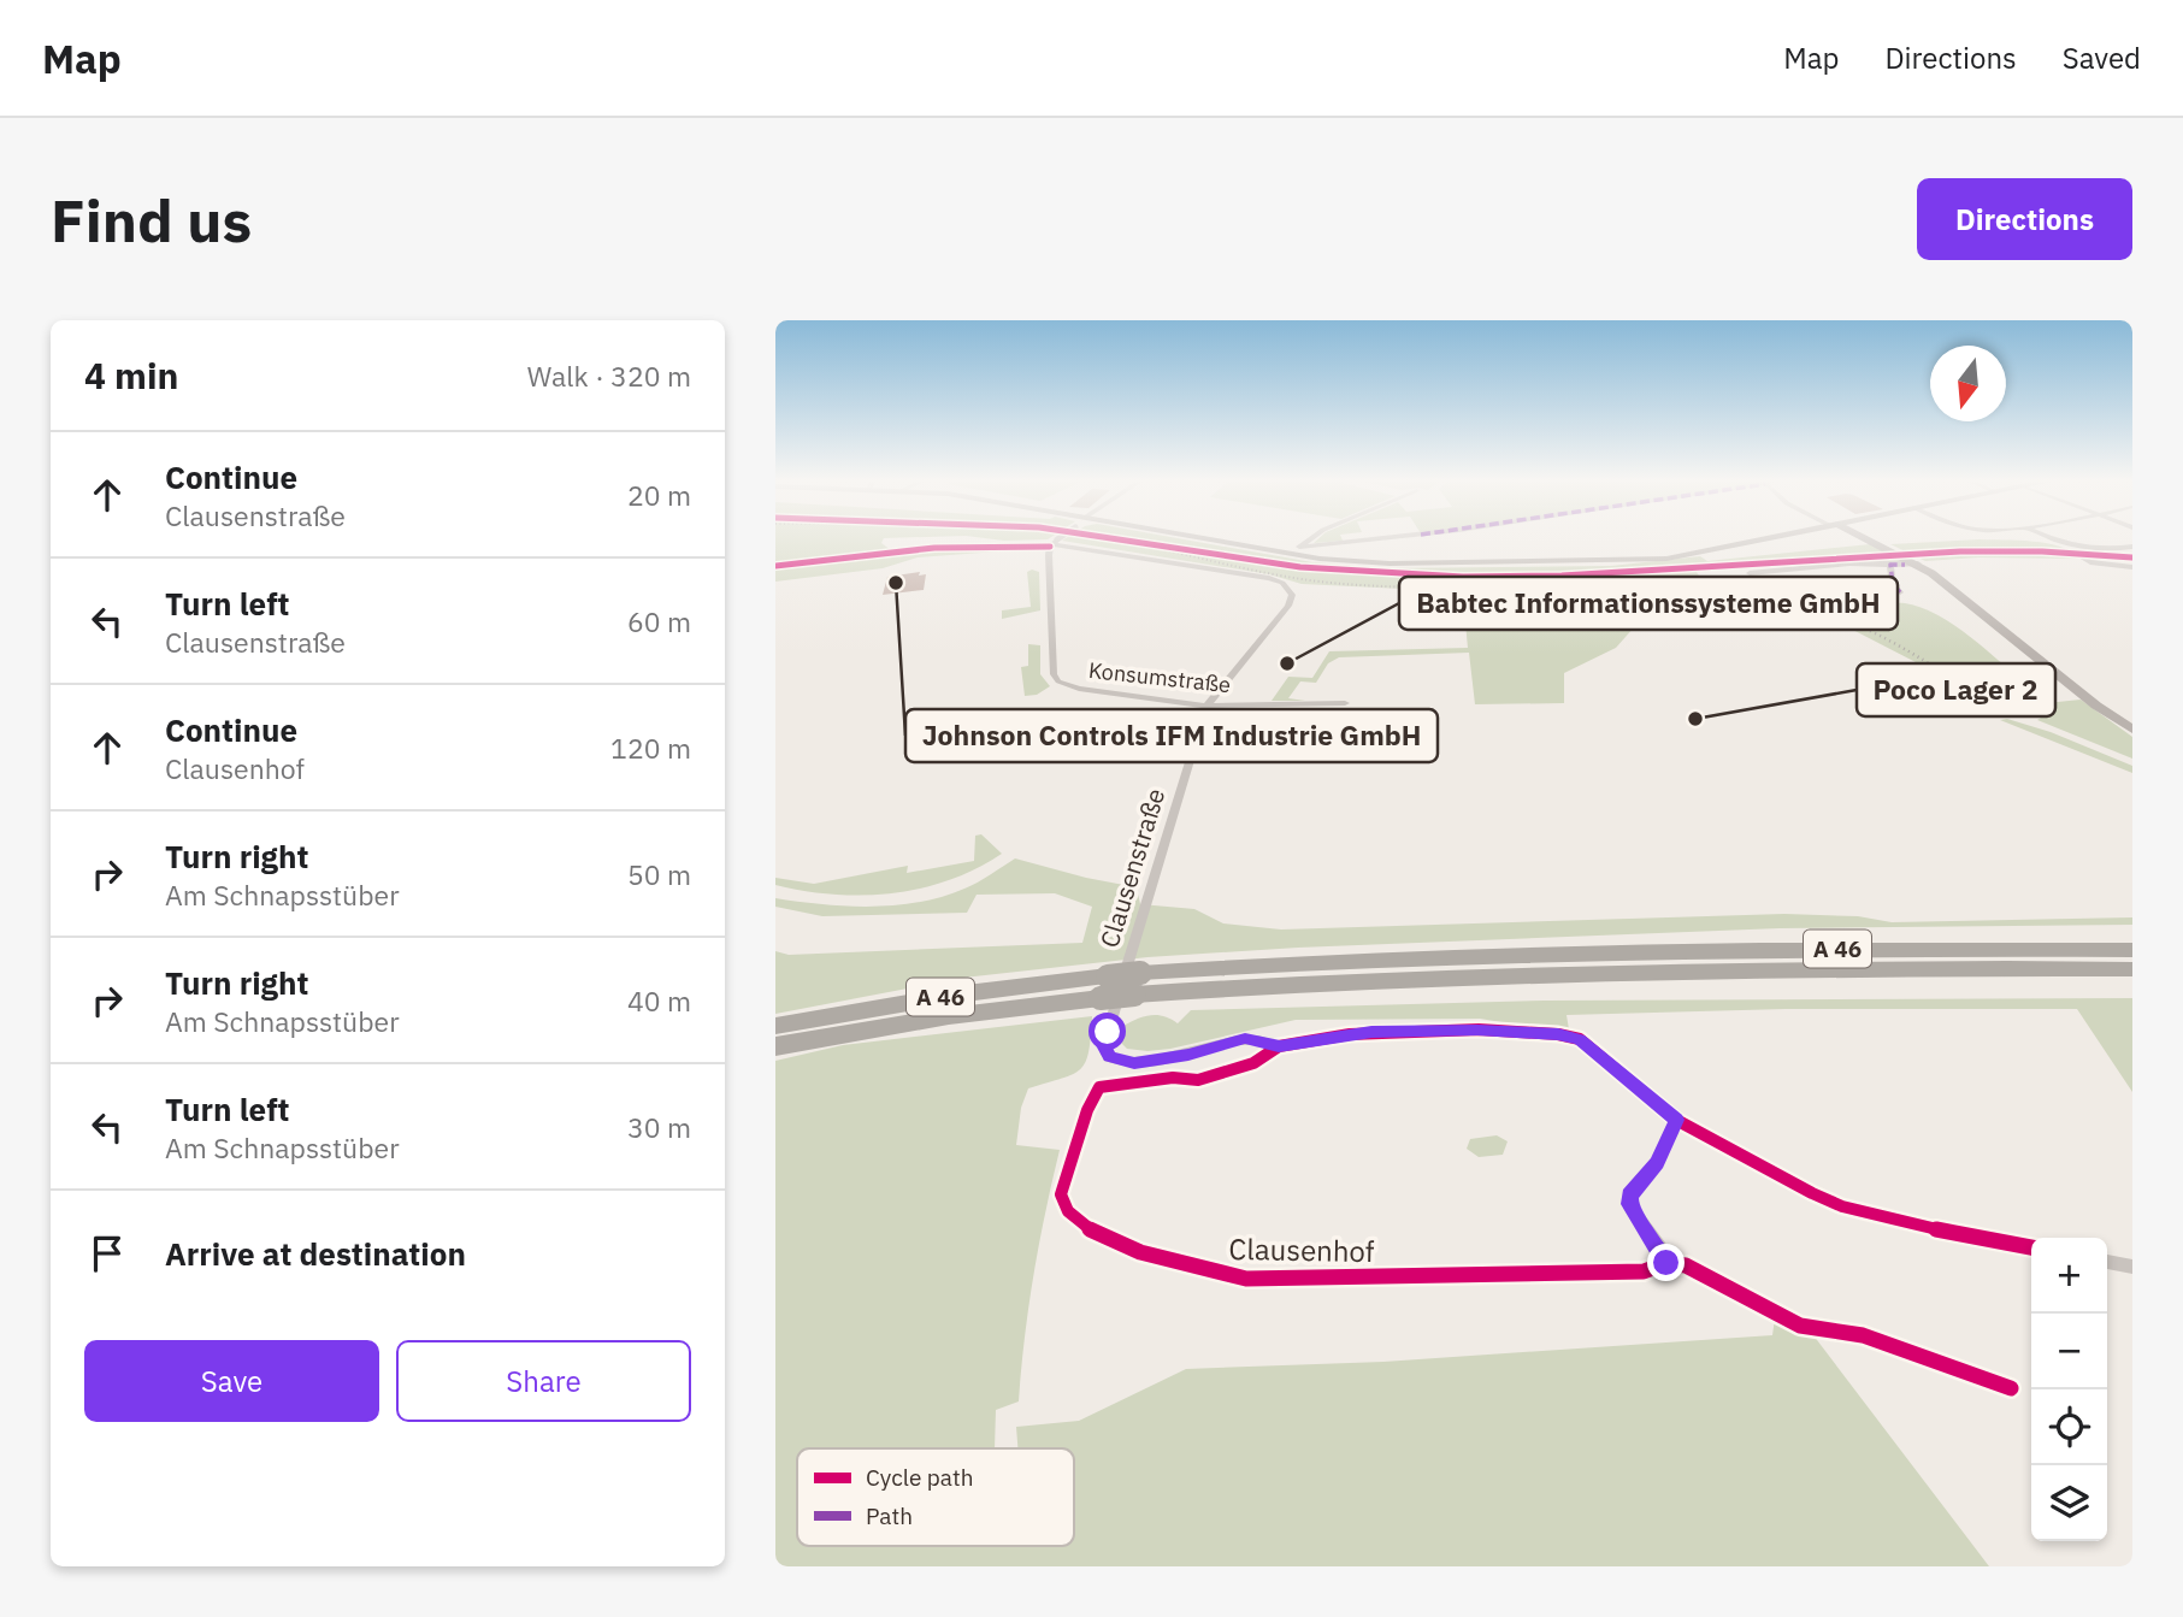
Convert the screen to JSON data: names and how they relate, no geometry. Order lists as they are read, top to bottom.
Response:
{
  "streets": {
    "highway": ["A 46"],
    "street": ["Konsumstraße", "Clausenstraße", "Clausenhof"]
  },
  "crossings": [
    ["Konsumstraße", "Clausenstraße"],
    ["Clausenstraße", "Clausenhof"]
  ],
  "places": ["Johnson Controls IFM Industrie GmbH", "Babtec Informationssysteme GmbH", "Poco Lager 2"],
  "legend": ["Cycle path", "Path"],
  "north": "bottom",
  "page": {
    "header": "Map",
    "nav": ["Map", "Directions", "Saved"],
    "buttons": [
      "Directions",
      ["Save", "Share"]
    ],
    "title": "Find us",
    "heading": ["4 min", "Walk · 320 m"],
    "list": [
      ["Continue", "Clausenstraße", "20 m"],
      ["Turn left", "Clausenstraße", "60 m"],
      ["Continue", "Clausenhof", "120 m"],
      ["Turn right", "Am Schnapsstüber", "50 m"],
      ["Turn right", "Am Schnapsstüber", "40 m"],
      ["Turn left", "Am Schnapsstüber", "30 m"],
      "Arrive at destination"
    ],
    "map_buttons": ["+", "−"]
  }
}
